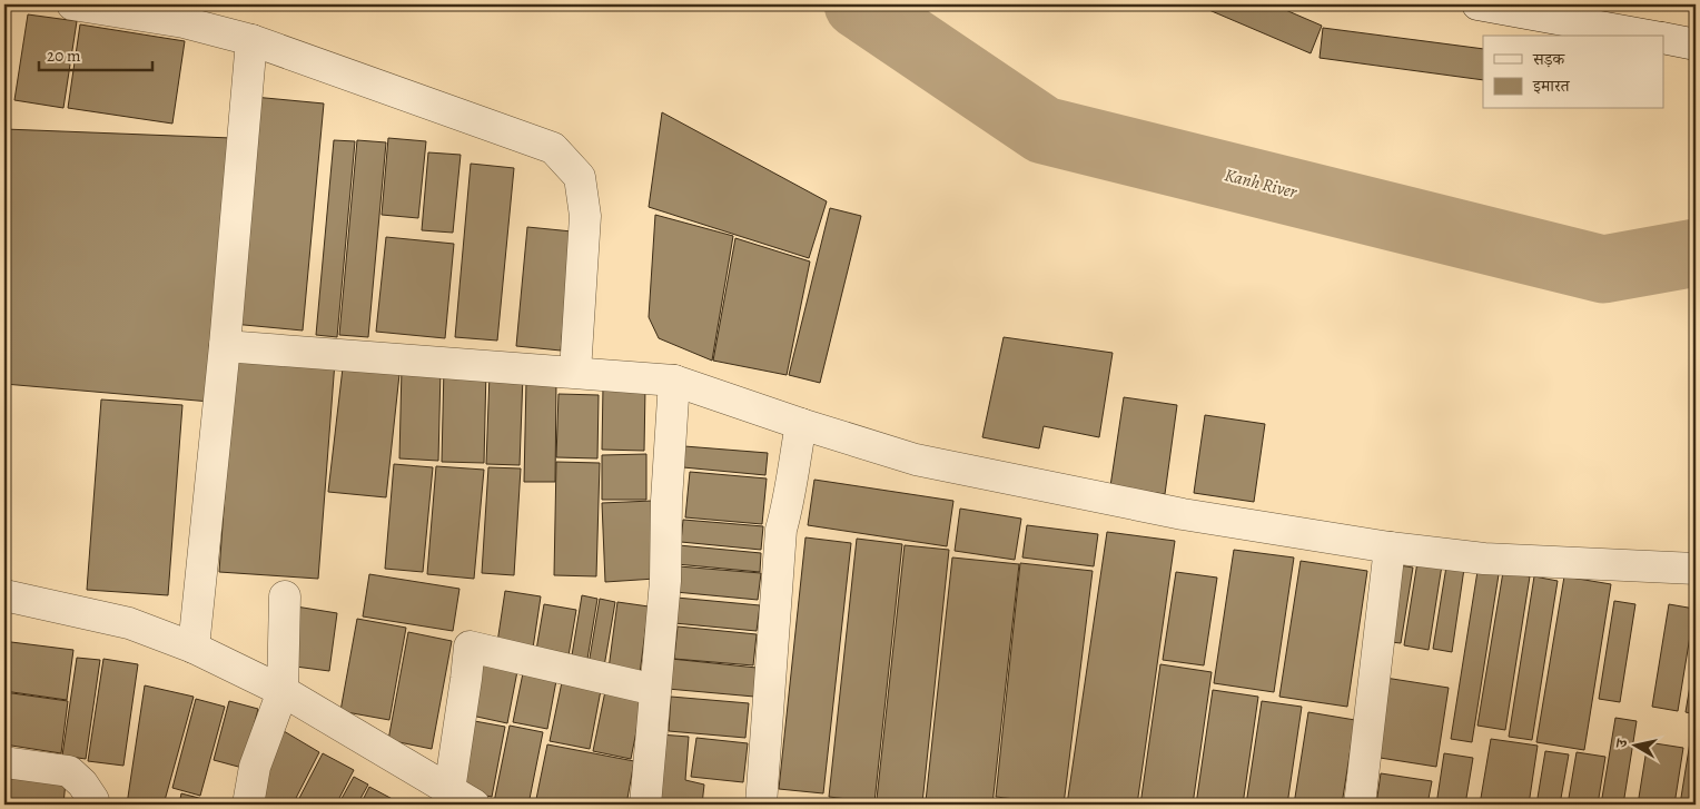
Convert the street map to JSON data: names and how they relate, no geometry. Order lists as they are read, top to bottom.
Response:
{
  "water": ["Kanh River"],
  "legend": ["सड़क", "इमारत"],
  "scale_bar": "20 m",
  "north": "left"
}
